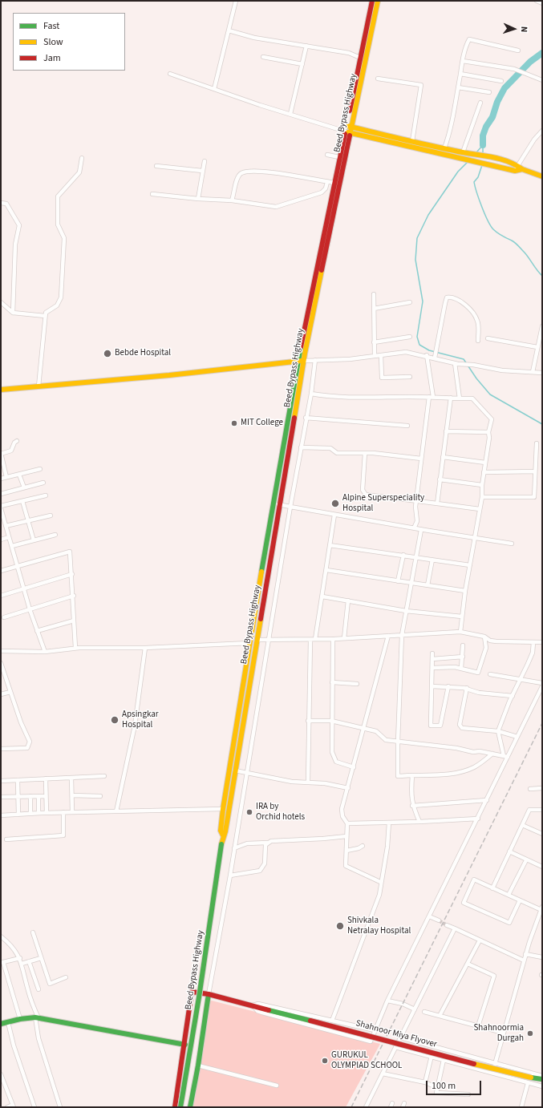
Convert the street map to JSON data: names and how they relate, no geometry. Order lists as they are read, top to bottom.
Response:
{
  "streets": {
    "main road": ["Beed Bypass Highway", "Shahnoor Miya Flyover"]
  },
  "places": [
    "Bebde Hospital",
    "MIT College",
    "Alpine Superspeciality Hospital",
    "Apsingkar Hospital",
    "IRA by Orchid hotels",
    "Shivkala Netralay Hospital",
    "Shahnoormia Durgah",
    "GURUKUL OLYMPIAD SCHOOL"
  ],
  "legend": ["Fast", "Slow", "Jam"],
  "scale_bar": "100 m",
  "north": "right"
}
